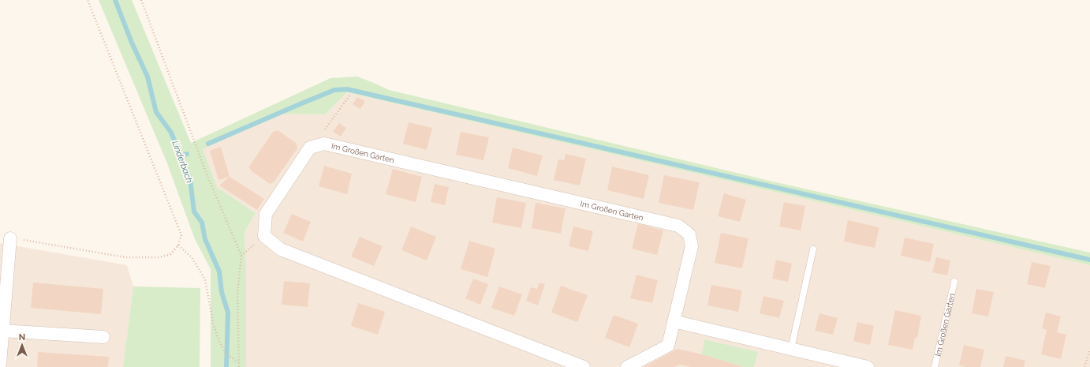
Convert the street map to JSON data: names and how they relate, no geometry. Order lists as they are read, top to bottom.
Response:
{
  "streets": {
    "street": ["Im Großen Garten"]
  },
  "water": ["Linderbach"],
  "north": "top"
}
